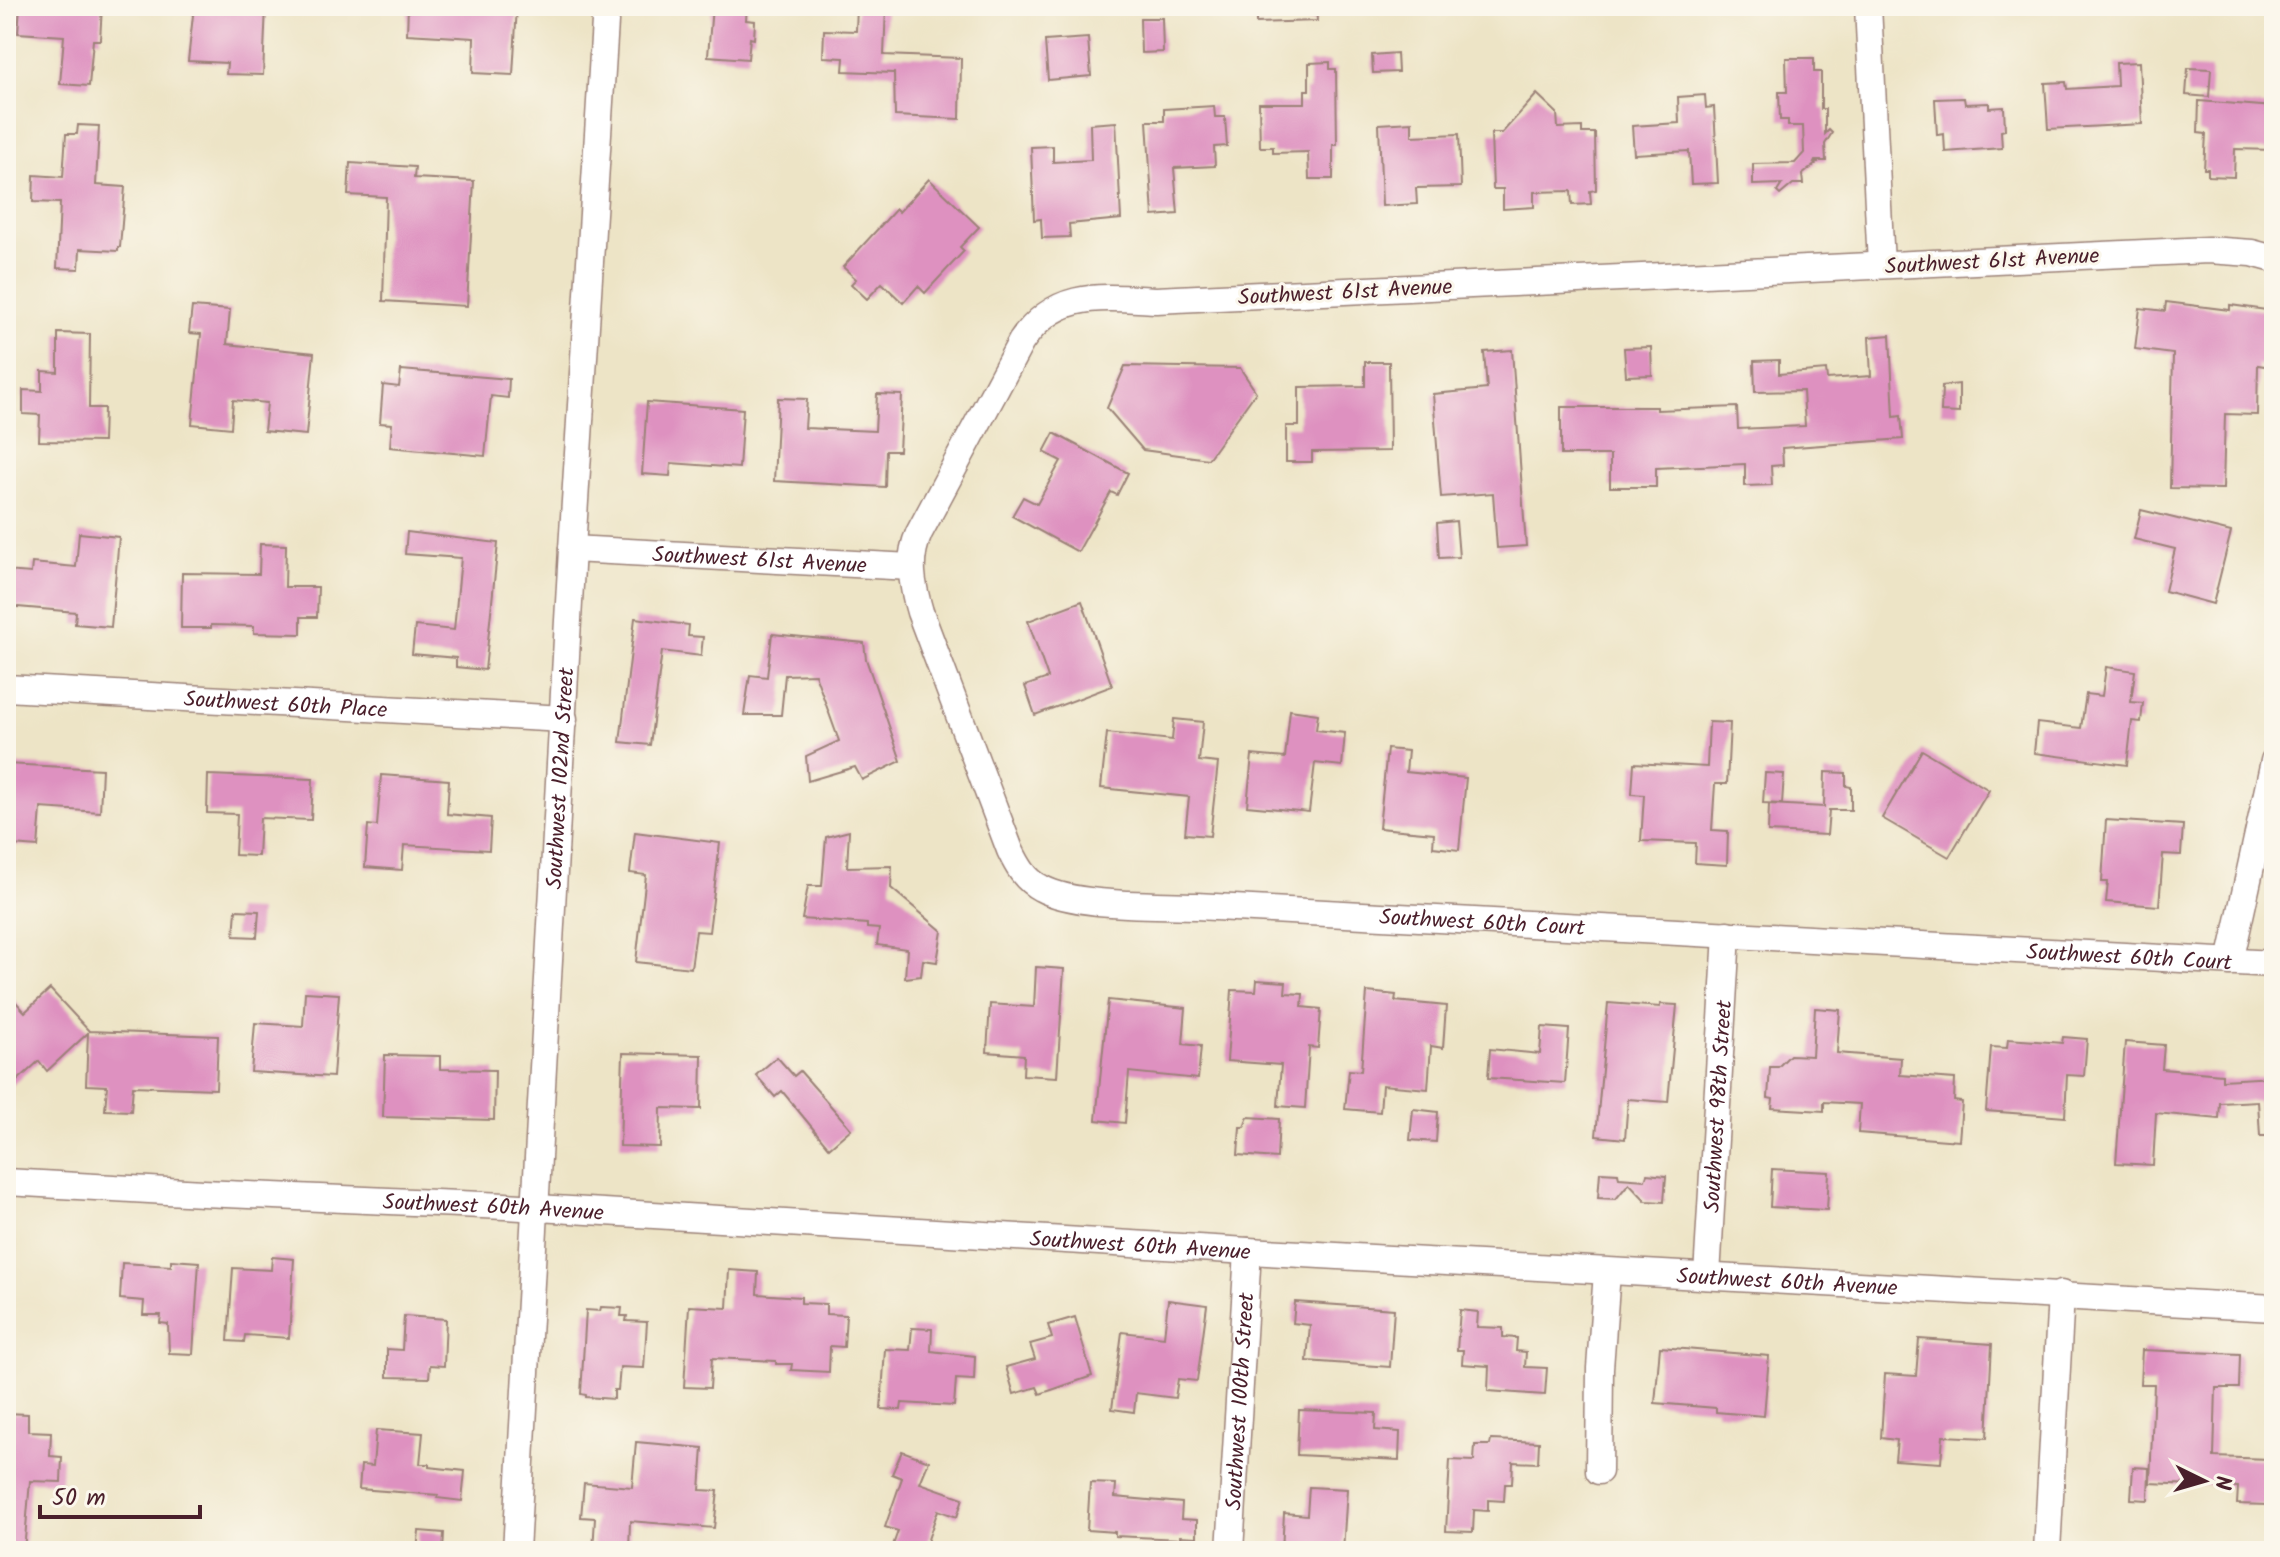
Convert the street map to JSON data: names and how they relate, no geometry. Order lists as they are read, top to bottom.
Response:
{
  "streets": {
    "street": [
      "Southwest 61st Avenue",
      "Southwest 60th Place",
      "Southwest 102nd Street",
      "Southwest 60th Court",
      "Southwest 98th Street",
      "Southwest 60th Avenue",
      "Southwest 100th Street"
    ]
  },
  "crossings": [
    ["Southwest 61st Avenue", "Southwest 102nd Street"],
    ["Southwest 61st Avenue", "Southwest 60th Court"],
    ["Southwest 60th Place", "Southwest 102nd Street"],
    ["Southwest 102nd Street", "Southwest 60th Avenue"],
    ["Southwest 60th Court", "Southwest 98th Street"],
    ["Southwest 98th Street", "Southwest 60th Avenue"],
    ["Southwest 60th Avenue", "Southwest 100th Street"]
  ],
  "scale_bar": "50 m",
  "north": "right"
}
